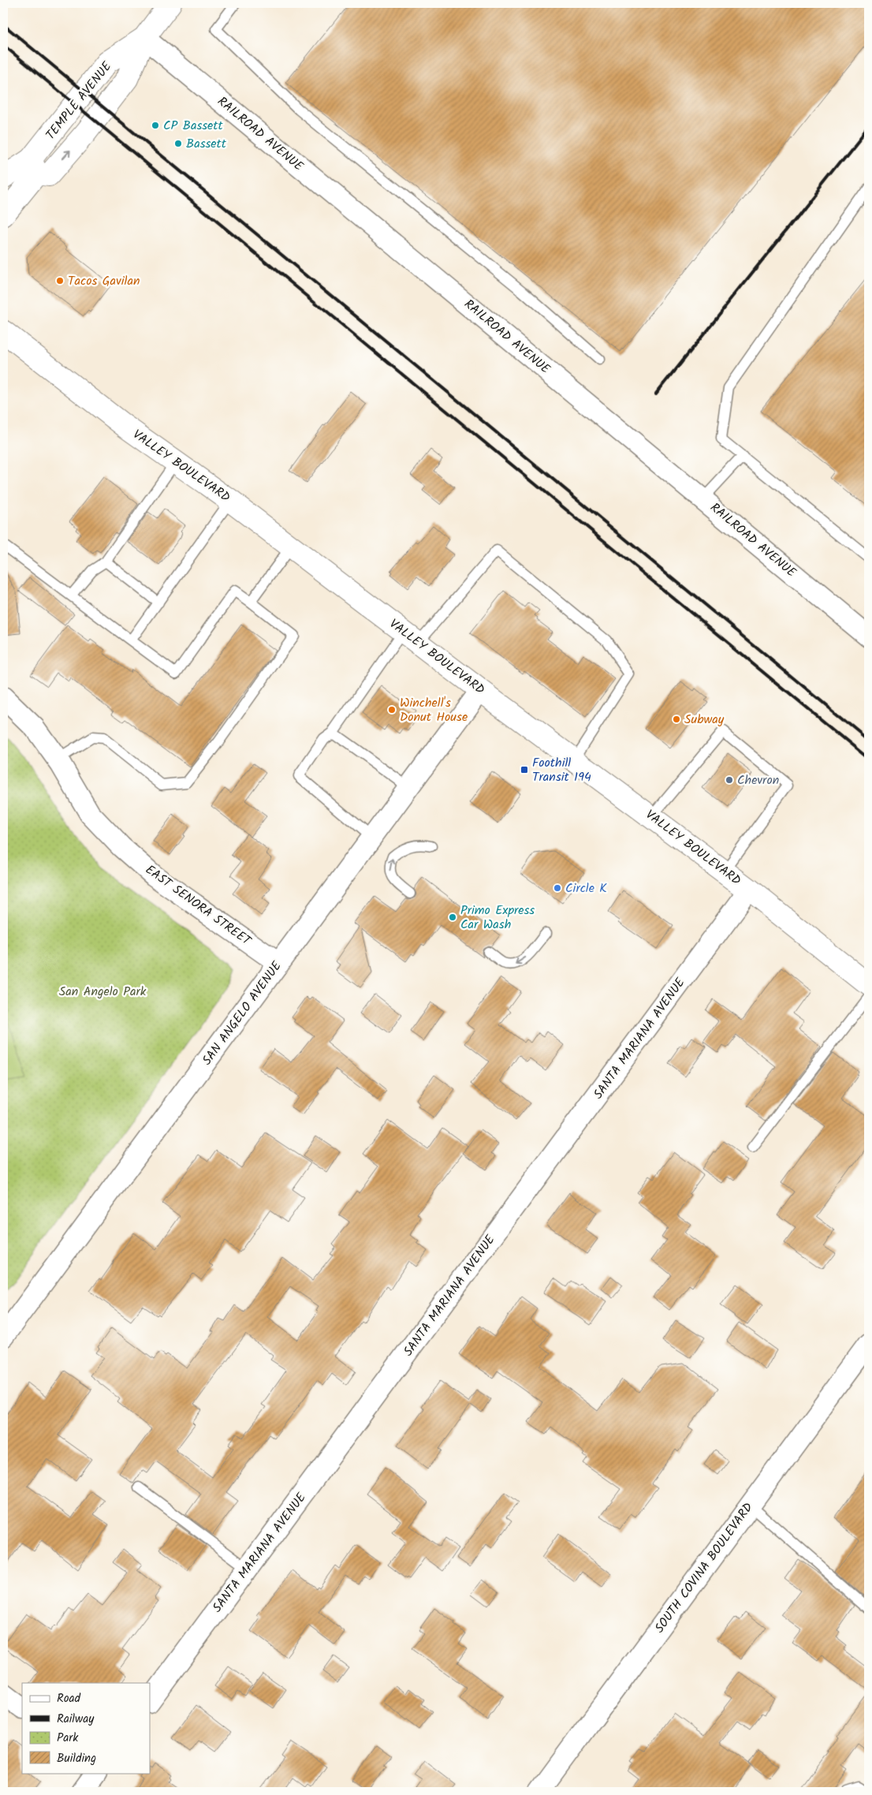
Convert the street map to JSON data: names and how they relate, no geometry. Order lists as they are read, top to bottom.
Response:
{
  "streets": {
    "main road": ["TEMPLE AVENUE", "VALLEY BOULEVARD"],
    "street": [
      "RAILROAD AVENUE",
      "EAST SENORA STREET",
      "SAN ANGELO AVENUE",
      "SANTA MARIANA AVENUE",
      "SOUTH COVINA BOULEVARD"
    ]
  },
  "crossings": [
    ["TEMPLE AVENUE", "RAILROAD AVENUE"],
    ["VALLEY BOULEVARD", "SAN ANGELO AVENUE"],
    ["VALLEY BOULEVARD", "SANTA MARIANA AVENUE"],
    ["EAST SENORA STREET", "SAN ANGELO AVENUE"]
  ],
  "parks": ["San Angelo Park"],
  "places": {
    "other": [
      "CP Bassett",
      "Bassett",
      "Tacos Gavilan",
      "Winchell's Donut House",
      "Subway",
      "Chevron",
      "Circle K",
      "Primo Express Car Wash"
    ],
    "transit": ["Foothill Transit 194"]
  },
  "legend": [
    "Road",
    "Railway",
    "Park",
    "Building"
  ]
}
